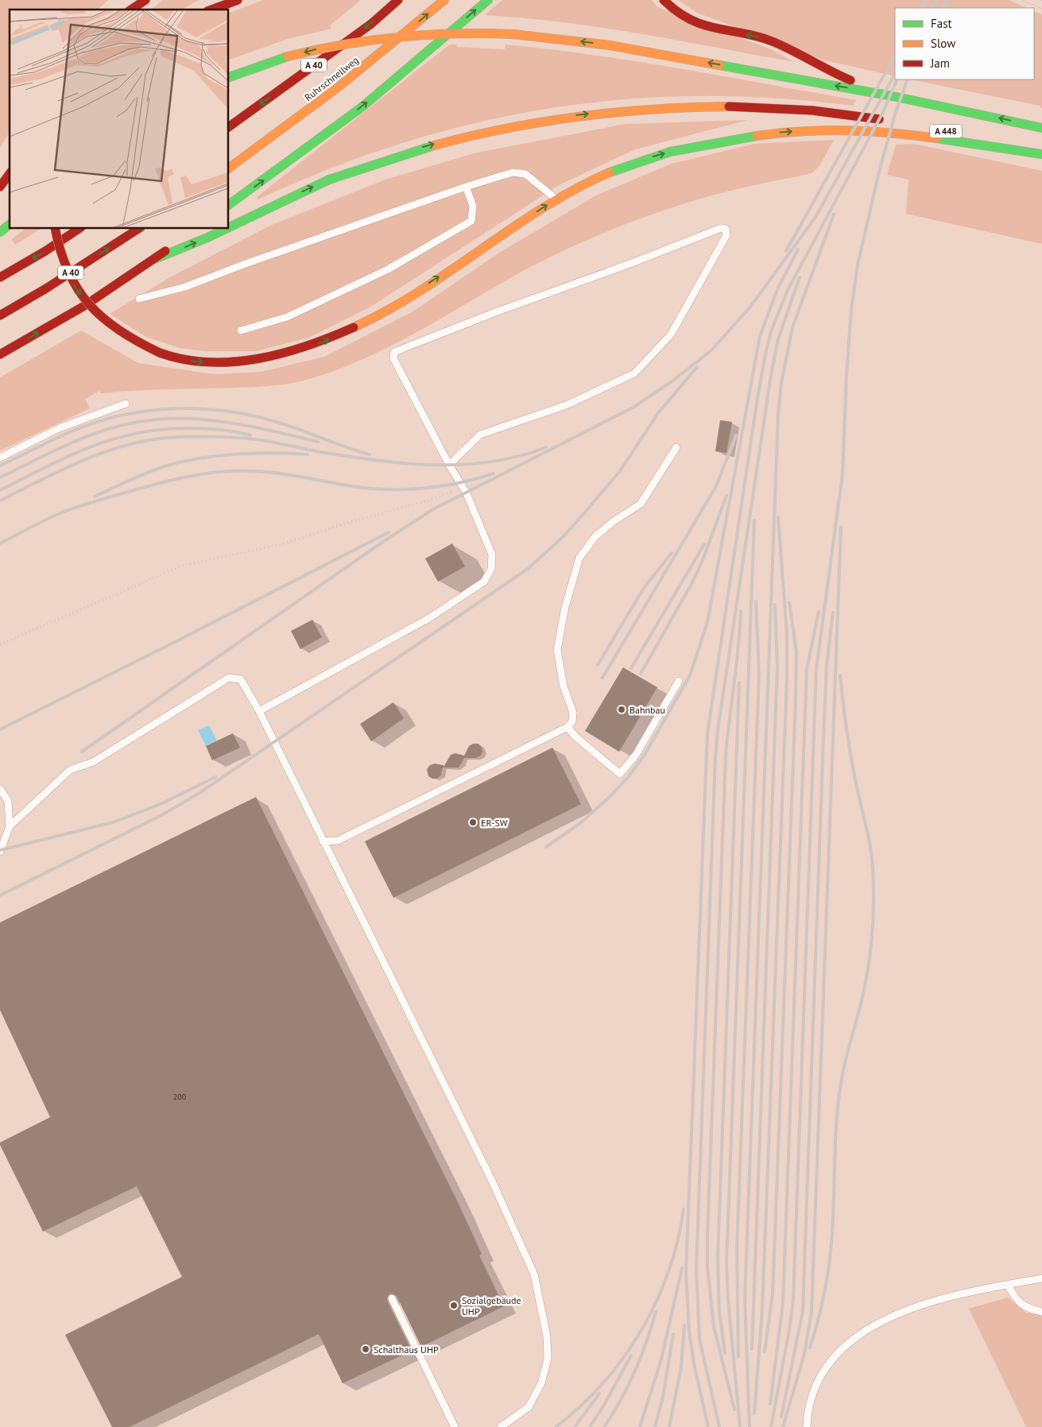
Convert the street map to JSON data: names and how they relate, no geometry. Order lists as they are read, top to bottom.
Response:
{
  "streets": {
    "highway": ["A 40", "Ruhrschnellweg", "A 448"]
  },
  "places": [
    "Bahnbau",
    "ER-SW",
    "Sozialgebäude UHP",
    "Schalthaus UHP"
  ],
  "house_numbers": ["200"],
  "legend": ["Fast", "Slow", "Jam"]
}
